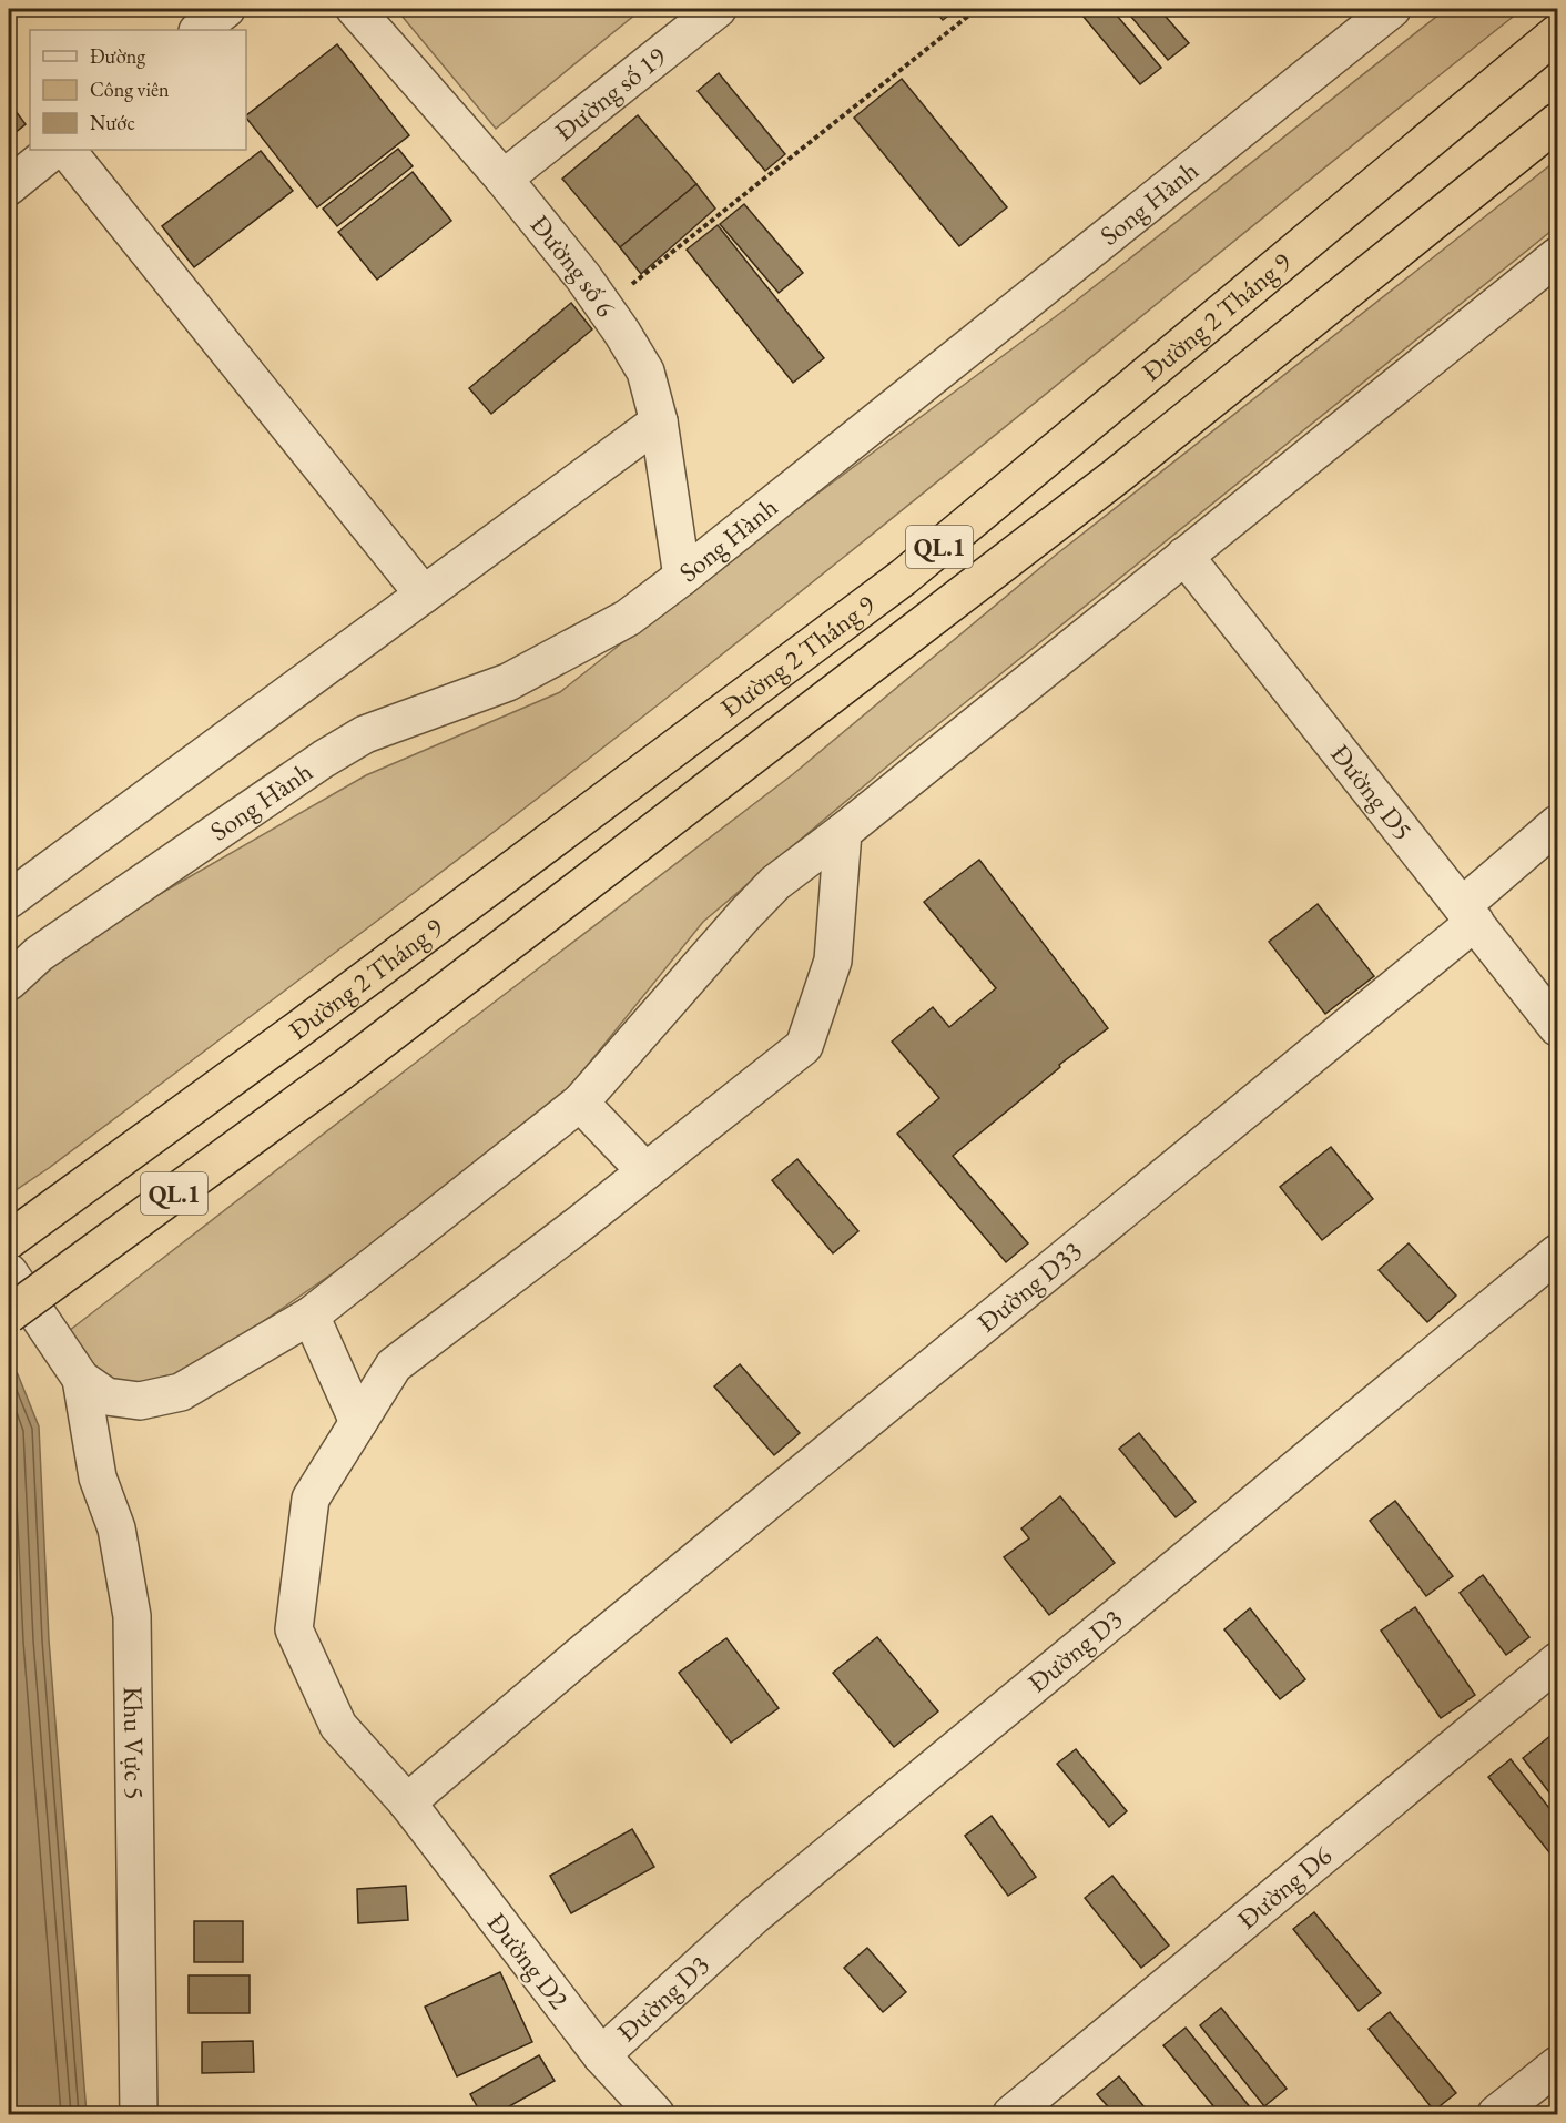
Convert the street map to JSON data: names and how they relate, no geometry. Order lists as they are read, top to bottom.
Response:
{
  "streets": {
    "highway": ["Đường 2 Tháng 9", "QL.1"],
    "street": [
      "Đường số 19",
      "Song Hành",
      "Đường số 6",
      "Đường D5",
      "Đường D33",
      "Đường D3",
      "Khu Vực 5",
      "Đường D6",
      "Đường D2"
    ]
  },
  "crossings": [
    ["Đường số 19", "Đường số 6"],
    ["Song Hành", "Đường số 6"],
    ["Đường D5", "Đường D33"],
    ["Đường D33", "Đường D2"],
    ["Đường D3", "Đường D2"]
  ],
  "legend": ["Đường", "Công viên", "Nước"]
}
